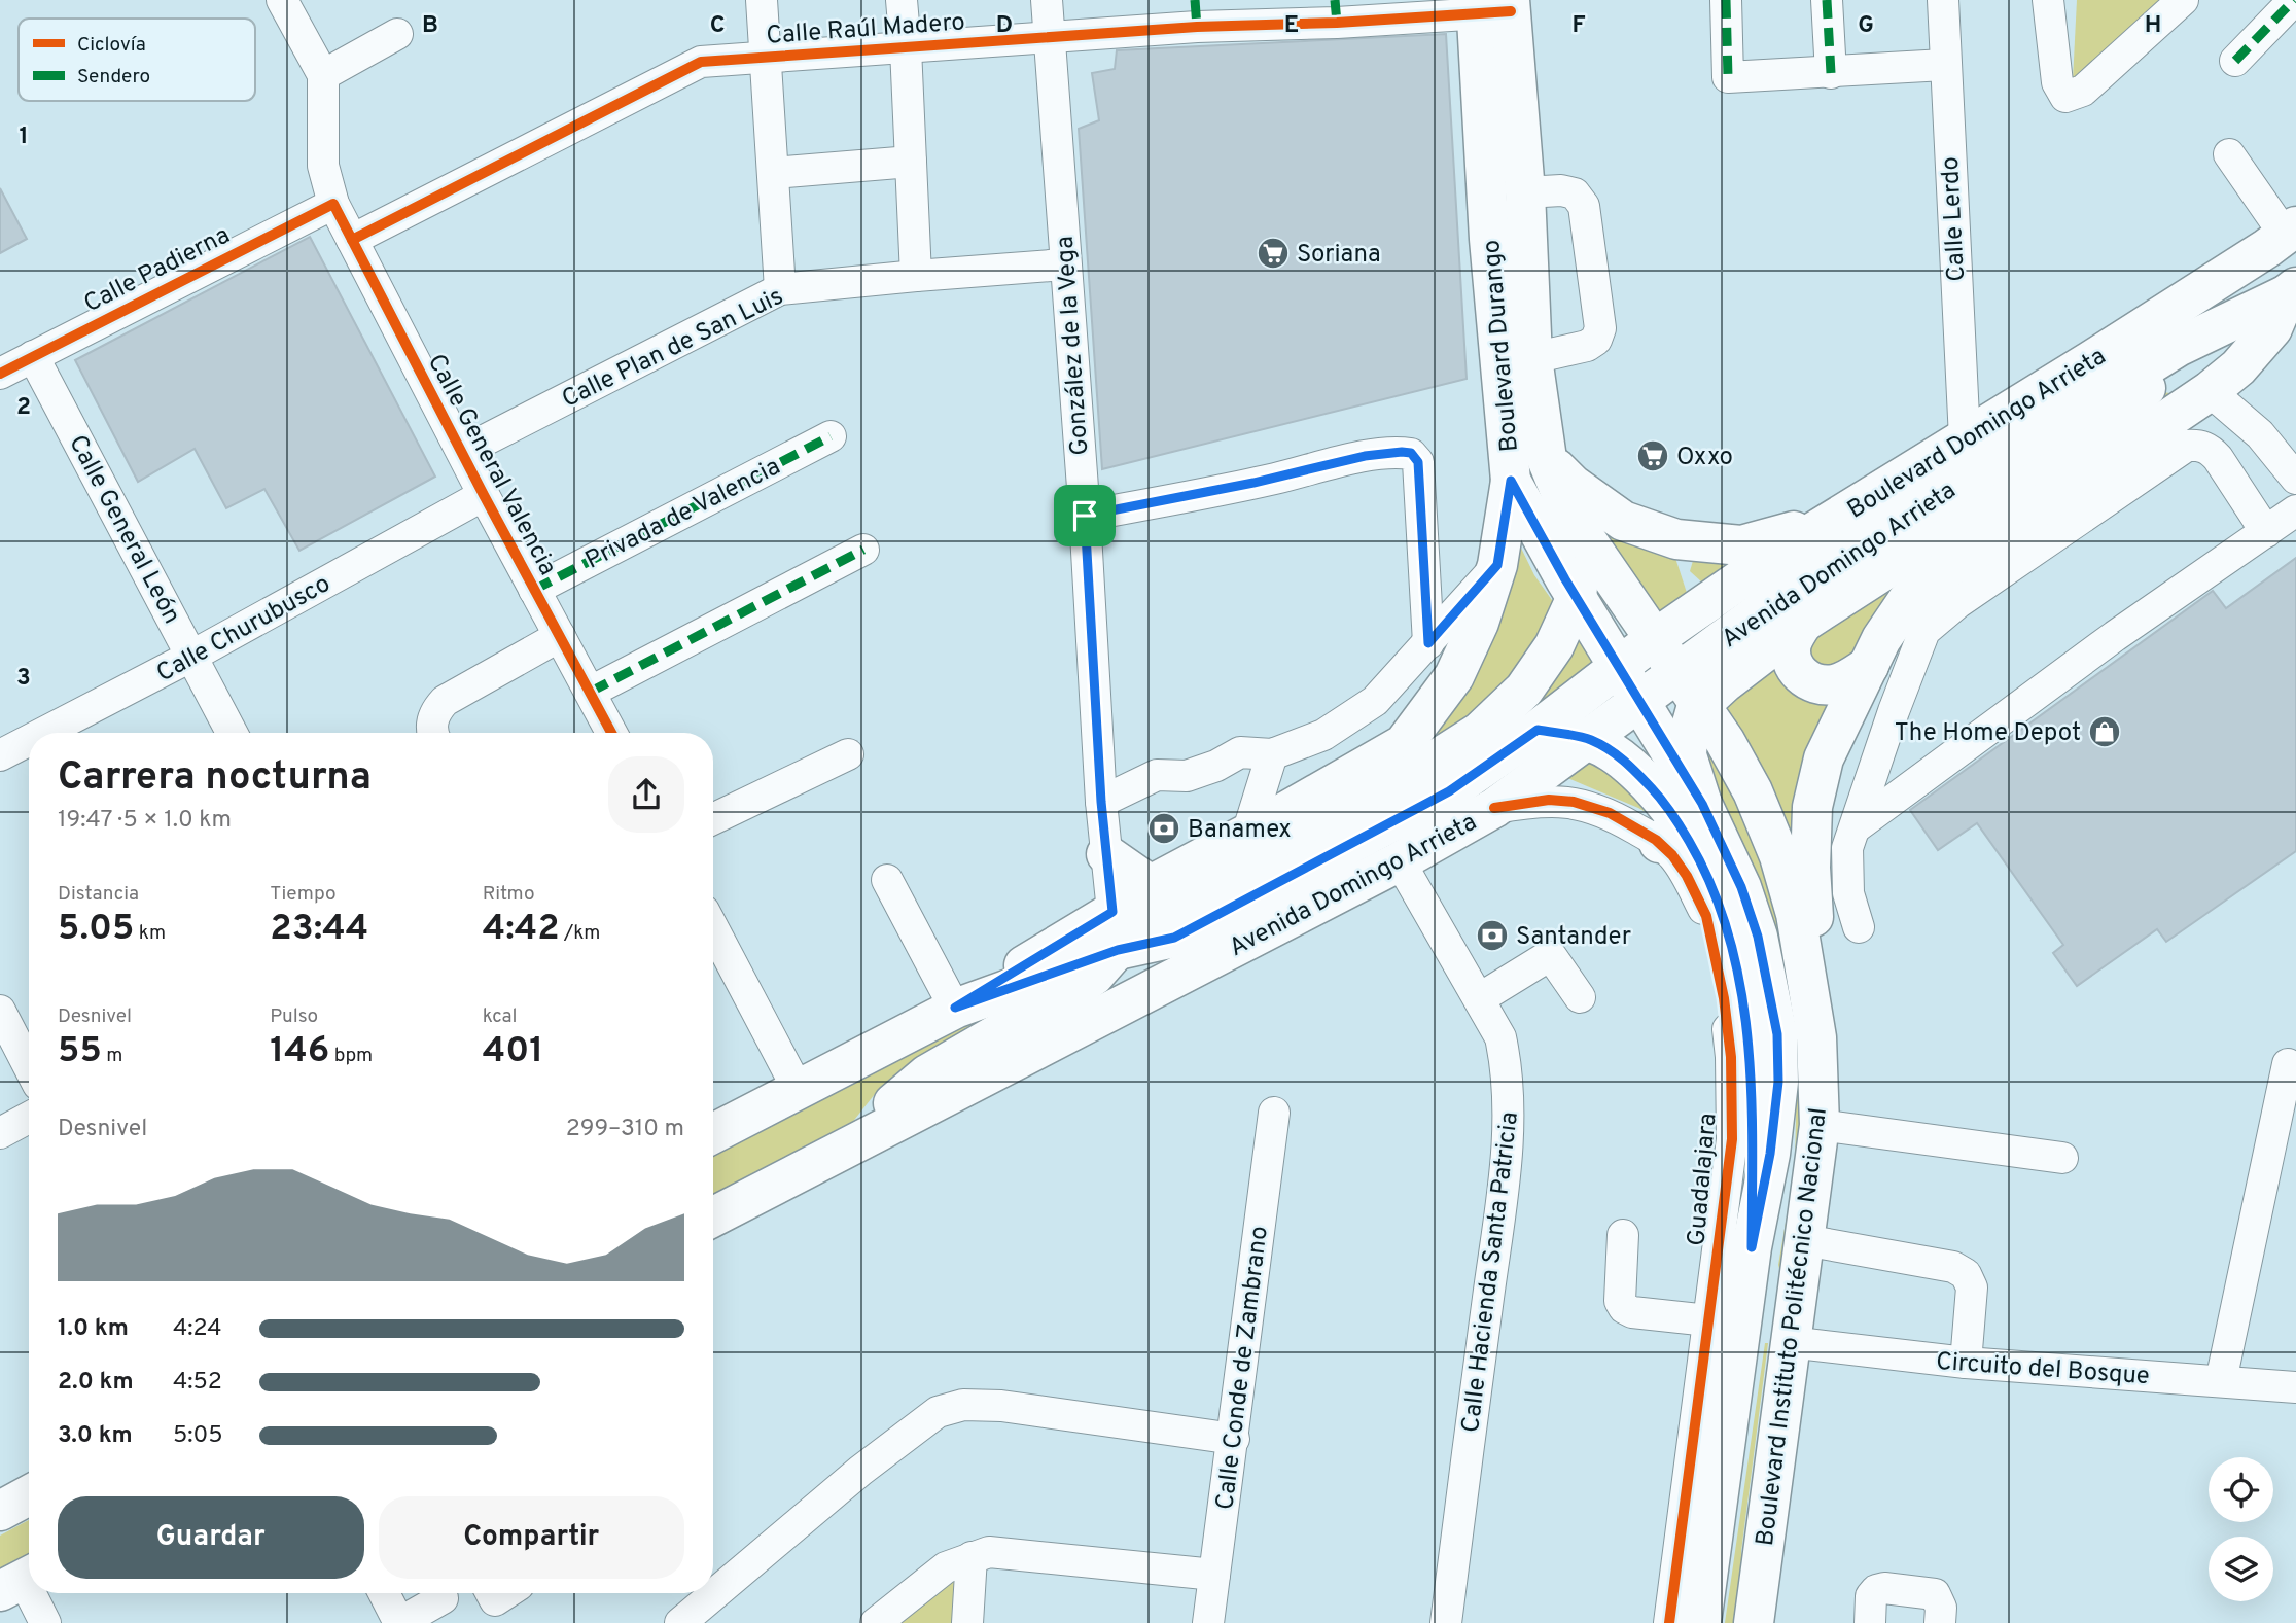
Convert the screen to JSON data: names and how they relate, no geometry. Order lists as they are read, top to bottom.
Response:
{
  "streets": {
    "main road": [
      "Boulevard Durango",
      "Boulevard Domingo Arrieta",
      "Avenida Domingo Arrieta",
      "Boulevard Instituto Politécnico Nacional"
    ],
    "street": [
      "Calle Raúl Madero",
      "Calle Lerdo",
      "Calle Padierna",
      "González de la Vega",
      "Calle Plan de San Luis",
      "Calle General Valencia",
      "Privada de Valencia",
      "Calle General León",
      "Calle Churubusco",
      "Guadalajara",
      "Calle Hacienda Santa Patricia",
      "Calle Conde de Zambrano",
      "Circuito del Bosque"
    ]
  },
  "crossings": [
    ["Calle Raúl Madero", "González de la Vega"],
    ["Calle Raúl Madero", "Boulevard Durango"],
    ["Calle Raúl Madero", "Calle General Valencia"],
    ["Calle Lerdo", "Boulevard Domingo Arrieta"],
    ["Calle Padierna", "Calle General Valencia"],
    ["Calle Padierna", "Calle General León"],
    ["González de la Vega", "Calle Plan de San Luis"],
    ["González de la Vega", "Avenida Domingo Arrieta"],
    ["Boulevard Durango", "Boulevard Domingo Arrieta"],
    ["Boulevard Durango", "Avenida Domingo Arrieta"],
    ["Boulevard Durango", "Boulevard Instituto Politécnico Nacional"],
    ["Calle Plan de San Luis", "Calle General Valencia"],
    ["Boulevard Domingo Arrieta", "Avenida Domingo Arrieta"],
    ["Calle General Valencia", "Privada de Valencia"],
    ["Calle General Valencia", "Calle Churubusco"],
    ["Calle General León", "Calle Churubusco"],
    ["Avenida Domingo Arrieta", "Guadalajara"],
    ["Avenida Domingo Arrieta", "Calle Hacienda Santa Patricia"],
    ["Avenida Domingo Arrieta", "Boulevard Instituto Politécnico Nacional"],
    ["Guadalajara", "Boulevard Instituto Politécnico Nacional"],
    ["Boulevard Instituto Politécnico Nacional", "Circuito del Bosque"]
  ],
  "places": {
    "supermarket": ["Soriana", "Oxxo"],
    "shop": ["The Home Depot"],
    "bank": ["Banamex", "Santander"]
  },
  "legend": ["Ciclovía", "Sendero"],
  "page": {
    "heading": ["Carrera nocturna", "19:47 · 5 × 1.0 km"],
    "stats": [
      ["Distancia", "5.05 km"],
      ["Tiempo", "23:44"],
      ["Ritmo", "4:42 /km"],
      ["Desnivel", "55 m"],
      ["Pulso", "146 bpm"],
      ["kcal", "401"]
    ],
    "chart": ["Desnivel", "299–310 m"],
    "list": [
      {
        "name": "1.0 km",
        "note": "4:24"
      },
      {
        "name": "2.0 km",
        "note": "4:52"
      },
      {
        "name": "3.0 km",
        "note": "5:05"
      }
    ],
    "buttons": ["Guardar", "Compartir"]
  },
  "grid": {
    "columns": [
      "B",
      "C",
      "D",
      "E",
      "F",
      "G",
      "H"
    ],
    "rows": ["1", "2", "3"]
  }
}
